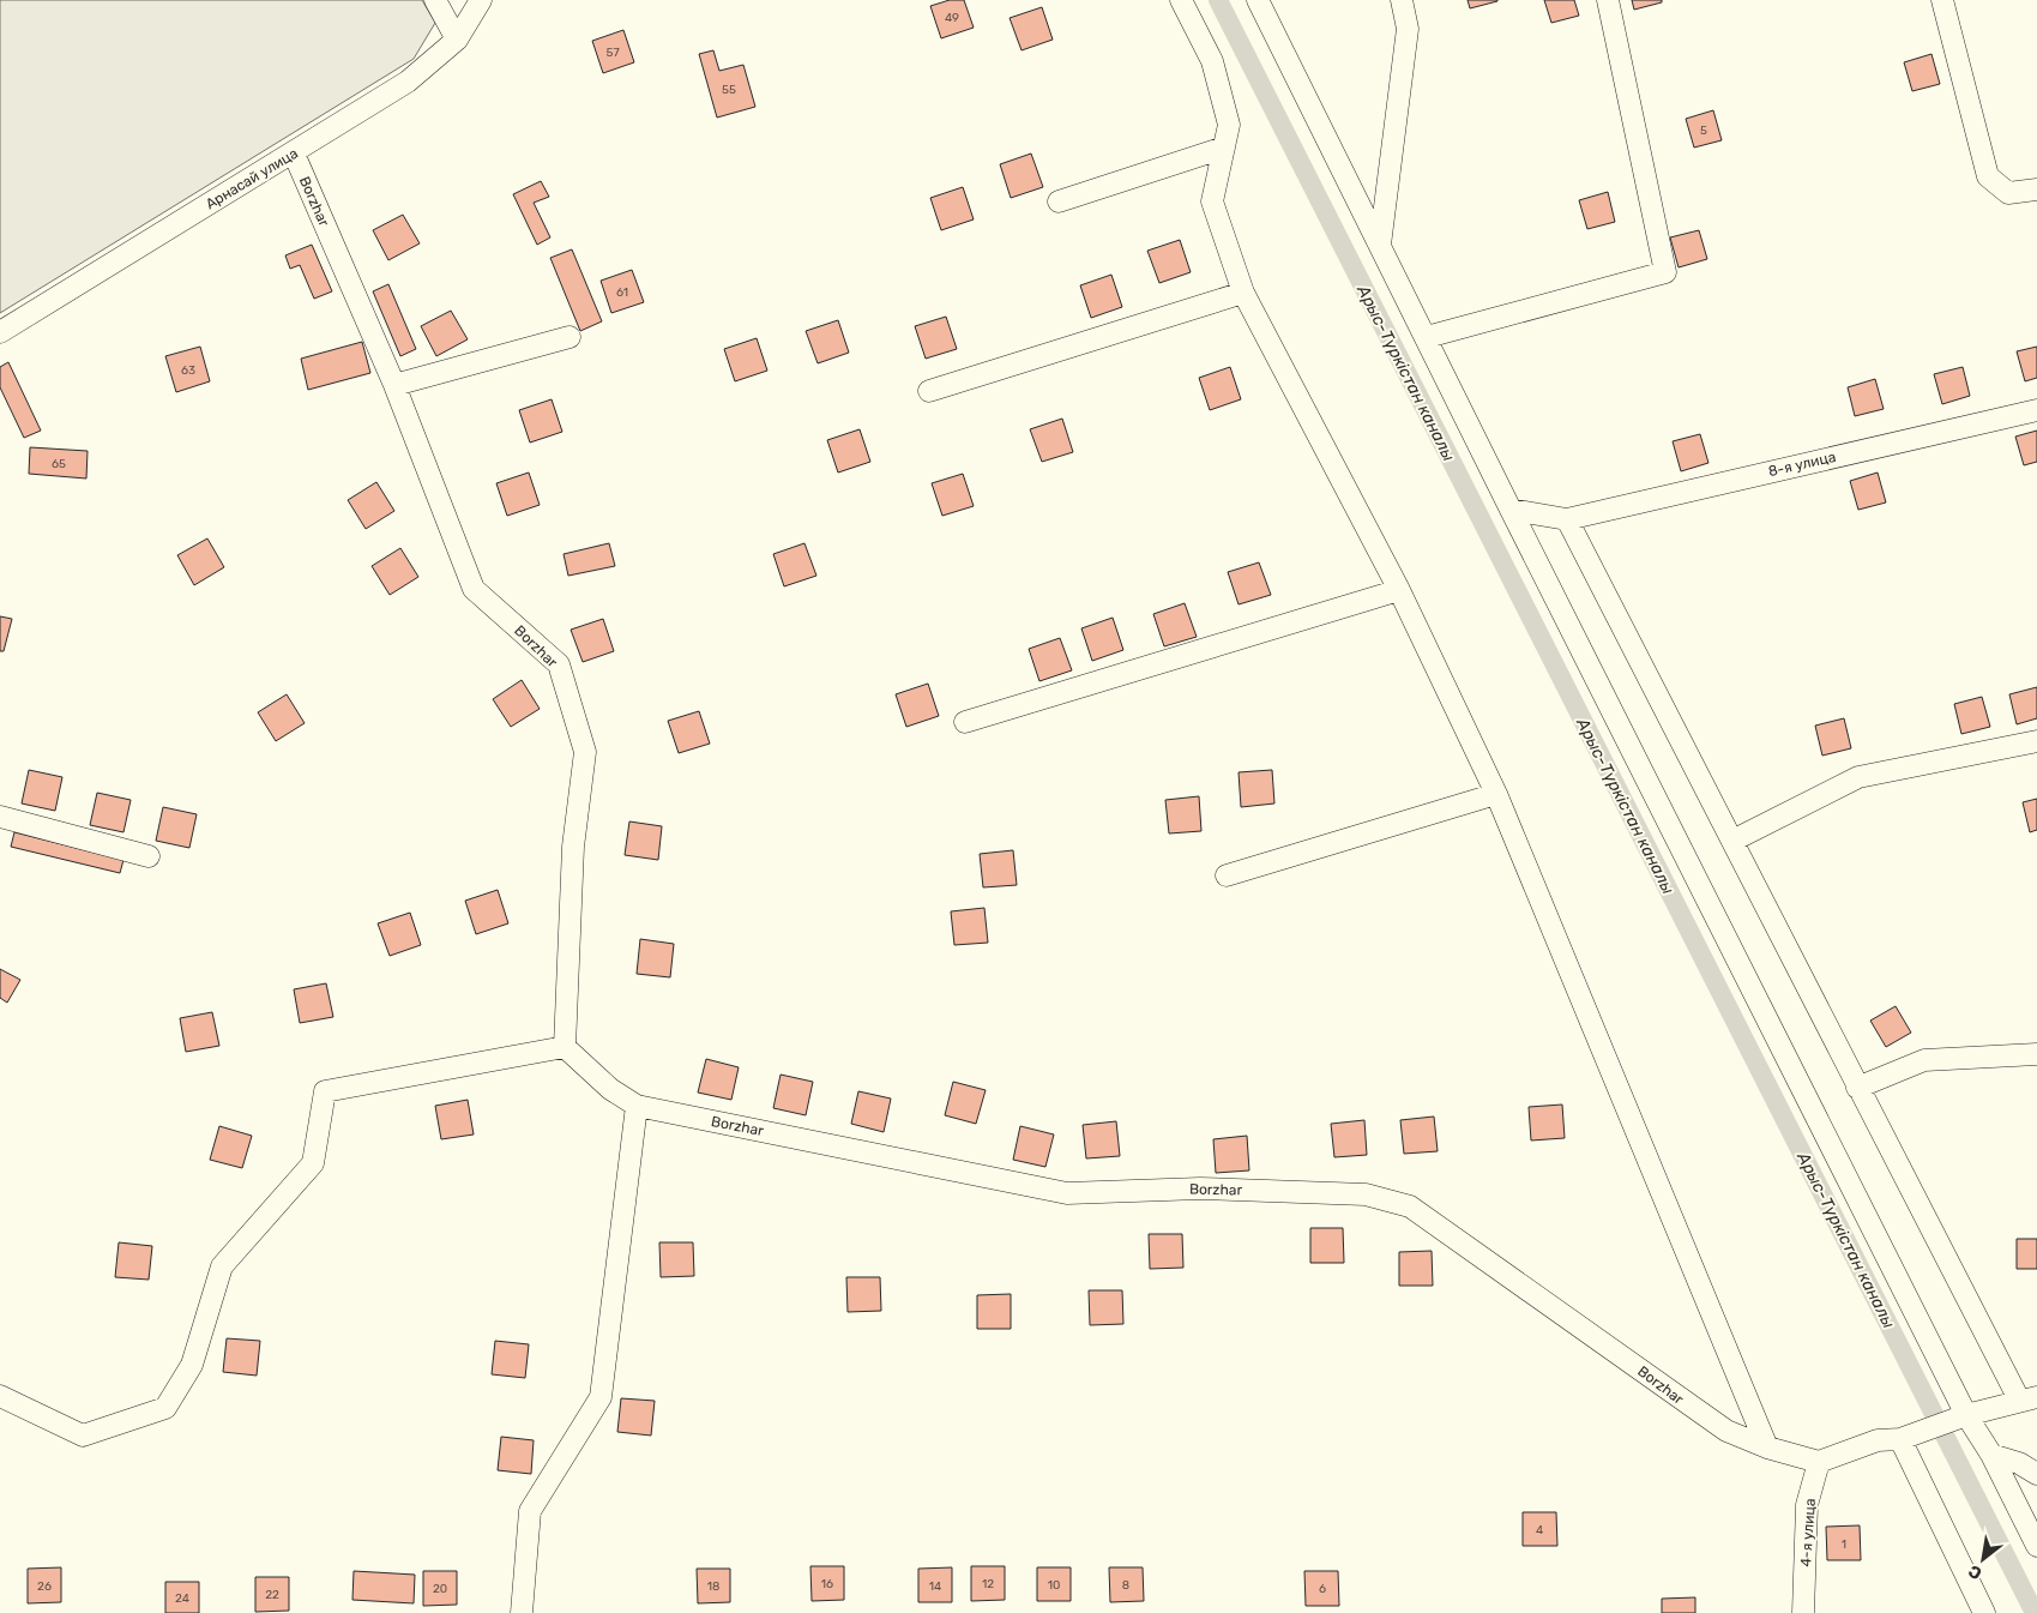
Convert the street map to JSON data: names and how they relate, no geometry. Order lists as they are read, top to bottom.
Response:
{
  "streets": {
    "street": [
      "Арнасай улица",
      "Borzhar",
      "8-я улица",
      "4-я улица"
    ]
  },
  "crossings": [
    ["Арнасай улица", "Borzhar"],
    ["Borzhar", "4-я улица"]
  ],
  "water": ["Арыс-Түркістан каналы"],
  "house_numbers": [
    "49",
    "57",
    "55",
    "5",
    "61",
    "63",
    "65",
    "4",
    "1",
    "16",
    "12",
    "10",
    "8",
    "26",
    "18",
    "14",
    "20",
    "6",
    "22",
    "24"
  ],
  "north": "bottom left"
}
